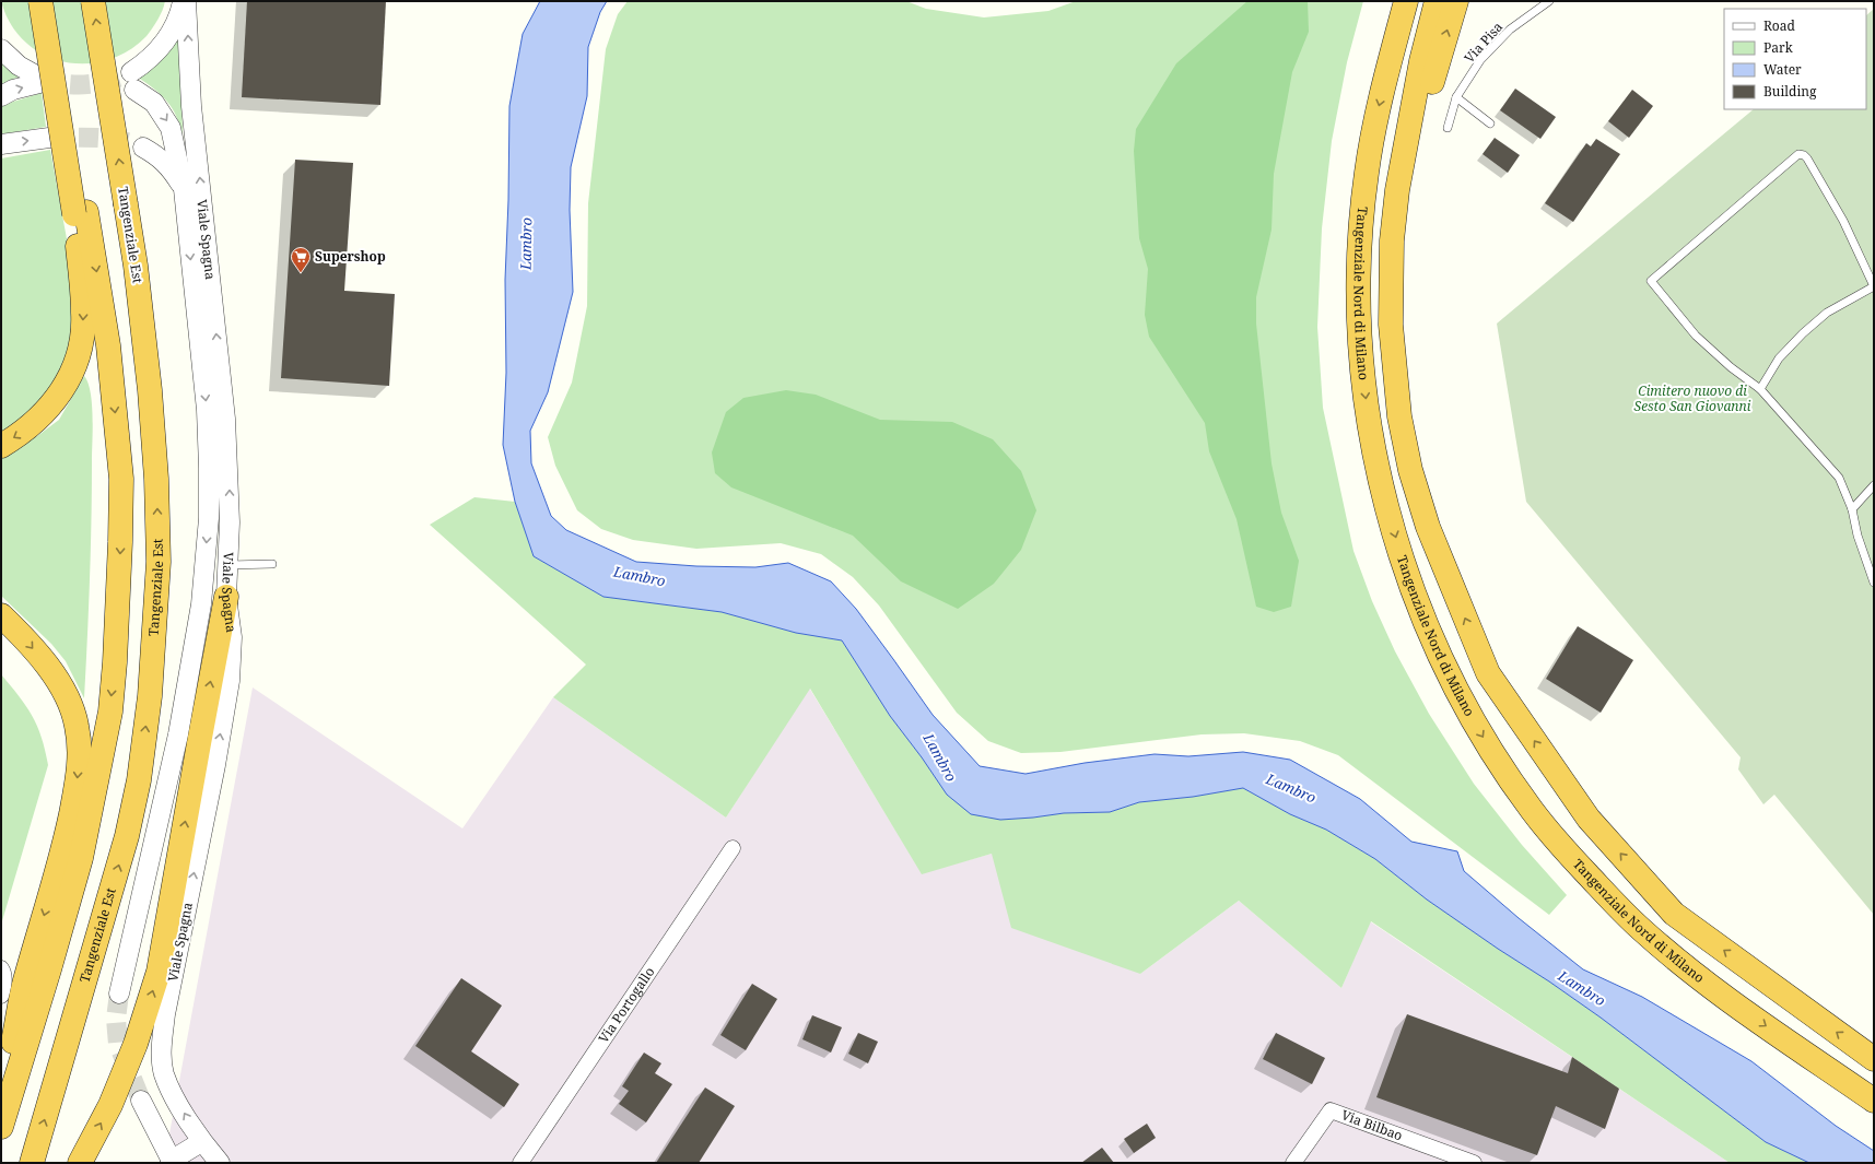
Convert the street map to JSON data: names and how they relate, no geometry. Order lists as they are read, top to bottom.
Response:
{
  "streets": {
    "highway": ["Tangenziale Est", "Tangenziale Nord di Milano"],
    "street": ["Viale Spagna", "Via Portogallo", "Via Bilbao"],
    "lane": ["Via Pisa"]
  },
  "water": ["Lambro"],
  "parks": ["Cimitero nuovo di Sesto San Giovanni"],
  "places": {
    "supermarket": ["Supershop"]
  },
  "legend": [
    "Road",
    "Park",
    "Water",
    "Building"
  ]
}
